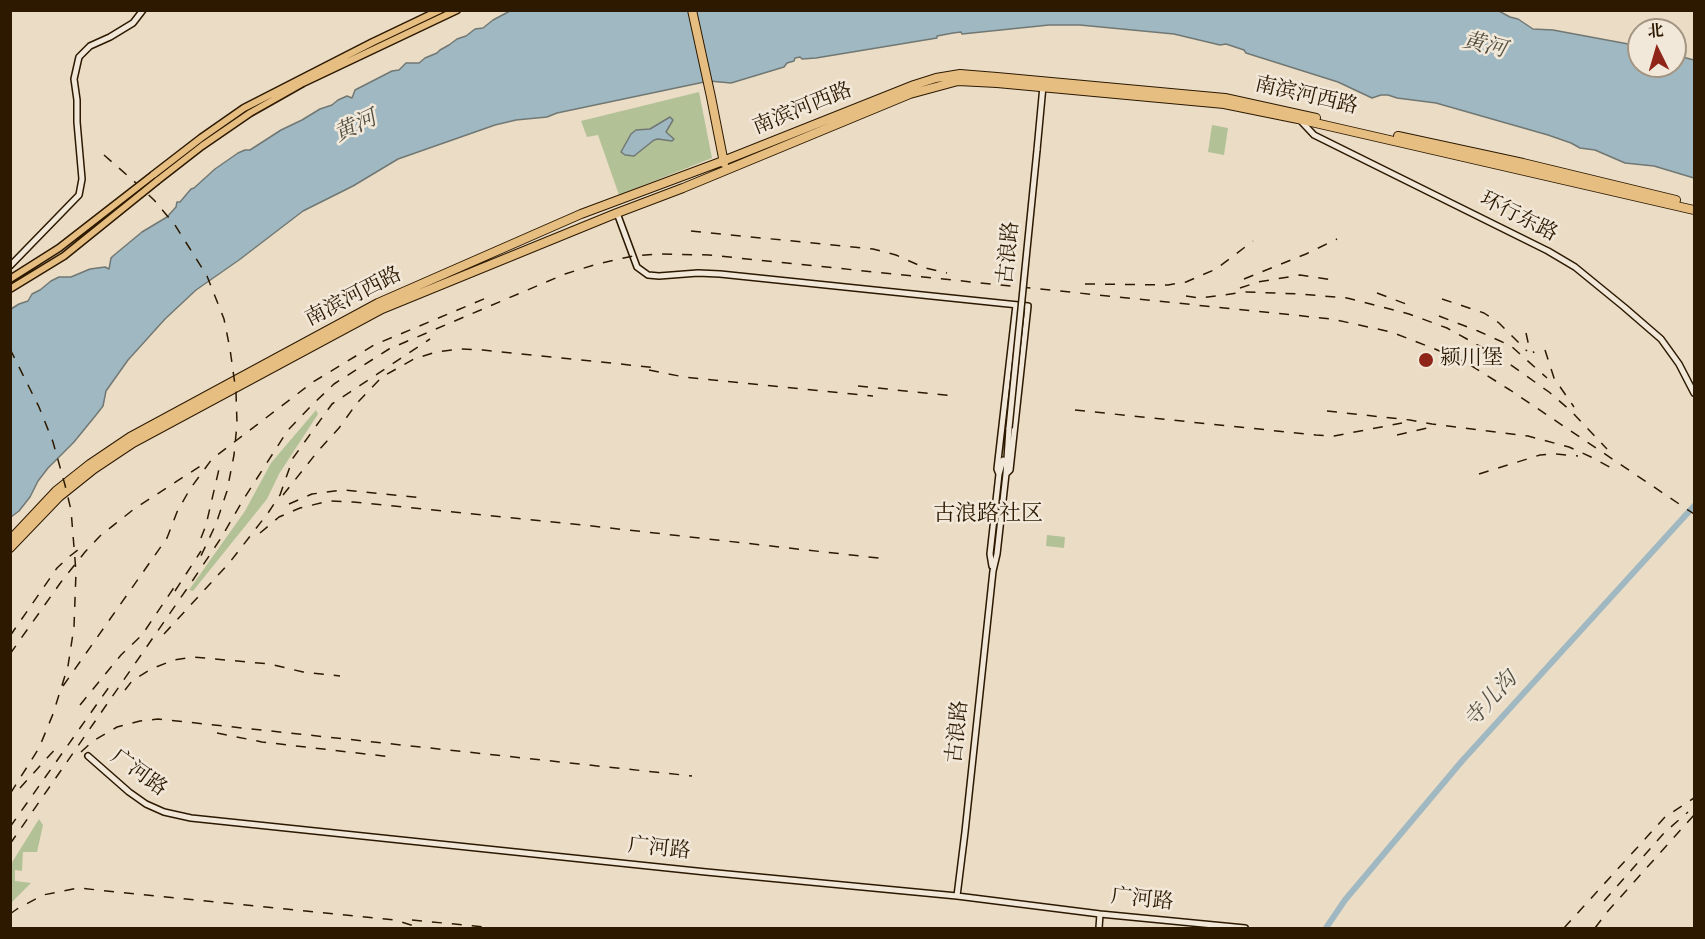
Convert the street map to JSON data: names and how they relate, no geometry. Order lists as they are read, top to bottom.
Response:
{
  "streets": {
    "highway": ["南滨河西路"],
    "street": ["环行东路", "古浪路", "广河路"]
  },
  "crossings": [
    ["南滨河西路", "环行东路"],
    ["南滨河西路", "古浪路"],
    ["古浪路", "广河路"]
  ],
  "districts": ["古浪路社区"],
  "water": ["黄河", "寺儿沟"],
  "places": ["颍川堡"],
  "north": "top"
}
